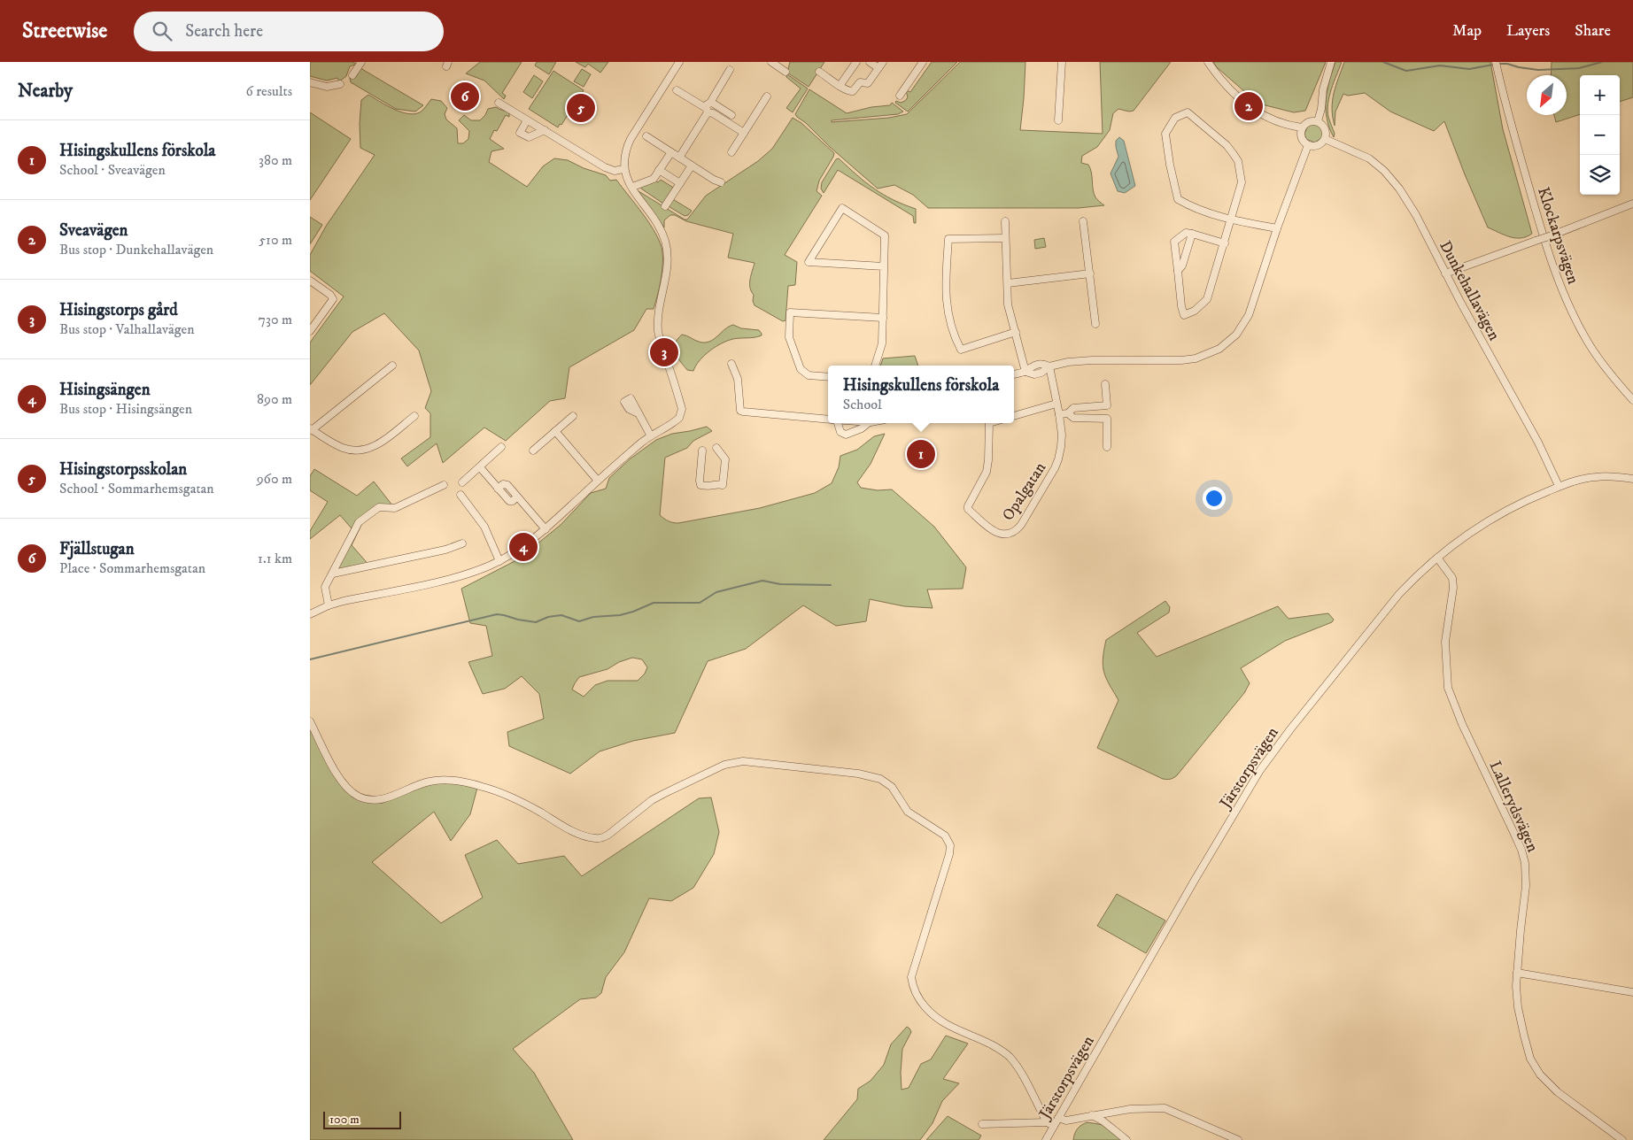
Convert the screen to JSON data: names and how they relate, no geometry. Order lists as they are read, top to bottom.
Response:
{
  "streets": {
    "street": [
      "Klockarpsvägen",
      "Dunkehallavägen",
      "Opalgatan",
      "Järstorpsvägen",
      "Lallerydsvägen"
    ]
  },
  "crossings": [
    ["Dunkehallavägen", "Järstorpsvägen"],
    ["Järstorpsvägen", "Lallerydsvägen"]
  ],
  "scale_bar": "100 m",
  "north": "bottom left",
  "page": {
    "header": "Streetwise",
    "search": "Search here",
    "nav": ["Map", "Layers", "Share"],
    "heading": ["Nearby", "6 results"],
    "map_buttons": ["+", "−"],
    "pins": [
      "6",
      "2",
      "5",
      "3",
      "1",
      "4"
    ],
    "list": [
      {
        "mark": "1",
        "name": "Hisingskullens förskola",
        "note": "School · Sveavägen",
        "value": "380 m"
      },
      {
        "mark": "2",
        "name": "Sveavägen",
        "note": "Bus stop · Dunkehallavägen",
        "value": "510 m"
      },
      {
        "mark": "3",
        "name": "Hisingstorps gård",
        "note": "Bus stop · Valhallavägen",
        "value": "730 m"
      },
      {
        "mark": "4",
        "name": "Hisingsängen",
        "note": "Bus stop · Hisingsängen",
        "value": "890 m"
      },
      {
        "mark": "5",
        "name": "Hisingstorpsskolan",
        "note": "School · Sommarhemsgatan",
        "value": "960 m"
      },
      {
        "mark": "6",
        "name": "Fjällstugan",
        "note": "Place · Sommarhemsgatan",
        "value": "1.1 km"
      }
    ],
    "popup": ["Hisingskullens förskola", "School"],
    "scale": "100 m"
  }
}
